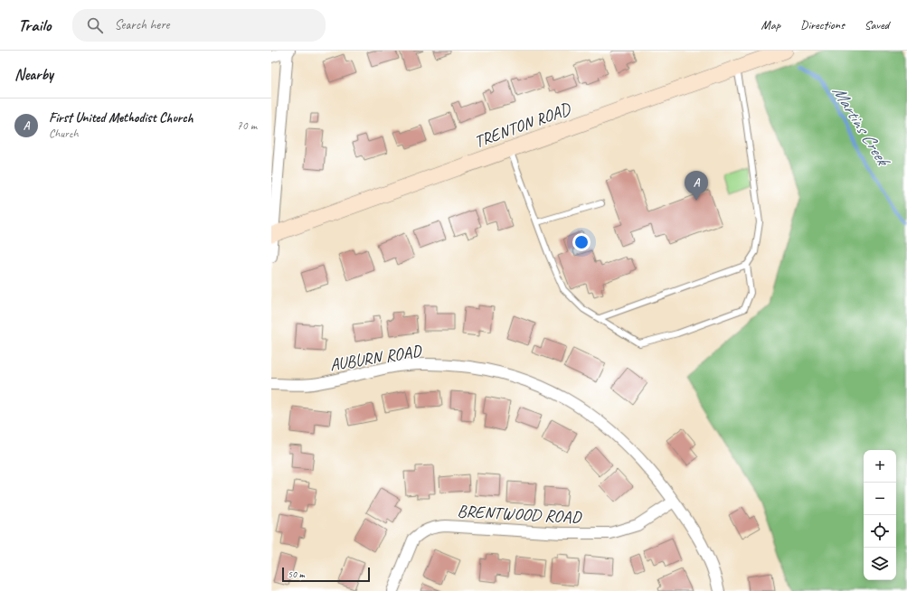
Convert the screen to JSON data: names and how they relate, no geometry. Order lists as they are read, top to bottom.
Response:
{
  "streets": {
    "main road": ["TRENTON ROAD"],
    "street": ["AUBURN ROAD", "BRENTWOOD ROAD"]
  },
  "crossings": [
    ["AUBURN ROAD", "BRENTWOOD ROAD"]
  ],
  "water": ["Martins Creek"],
  "scale_bar": "50 m",
  "page": {
    "header": "Trailo",
    "search": "Search here",
    "nav": ["Map", "Directions", "Saved"],
    "heading": "Nearby",
    "list": [
      {
        "mark": "A",
        "name": "First United Methodist Church",
        "note": "Church",
        "value": "70 m"
      }
    ],
    "pins": "A",
    "map_buttons": ["+", "−"],
    "scale": "50 m"
  }
}
